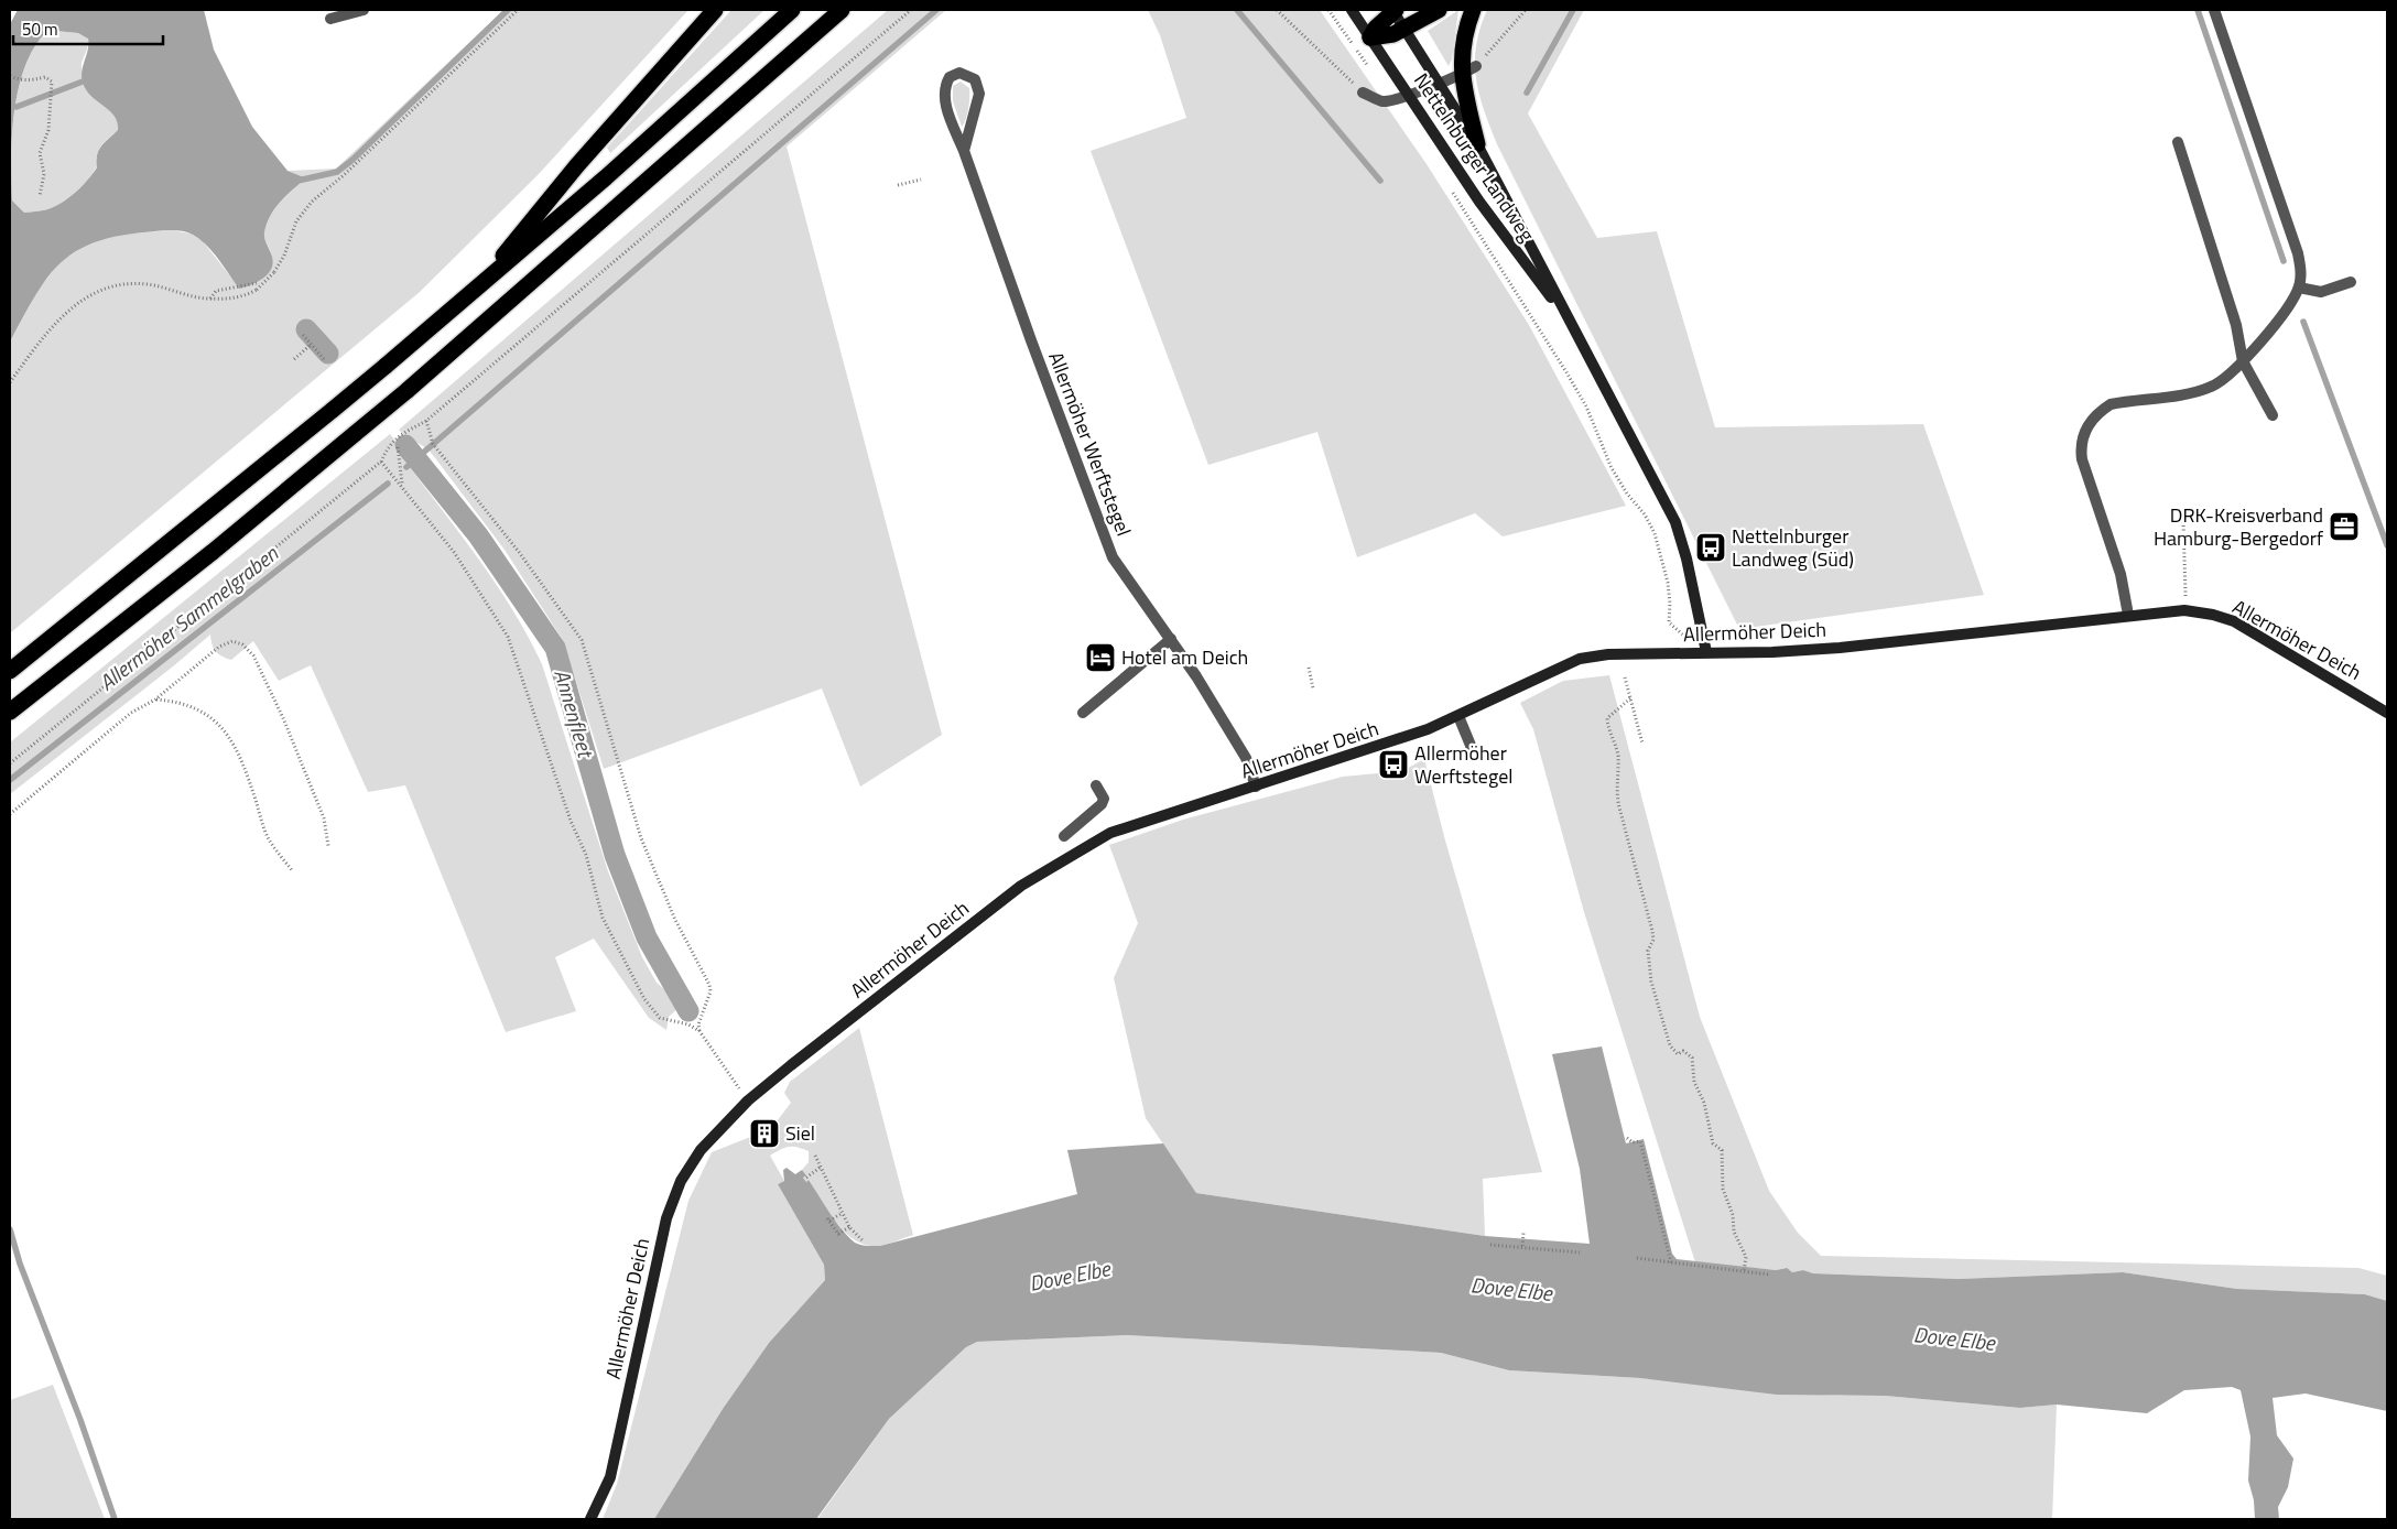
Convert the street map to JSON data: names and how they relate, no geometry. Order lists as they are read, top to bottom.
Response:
{
  "streets": {
    "street": ["Nettelnburger Landweg", "Allermöher Werftstegel", "Allermöher Deich"]
  },
  "crossings": [
    ["Nettelnburger Landweg", "Allermöher Deich"],
    ["Allermöher Werftstegel", "Allermöher Deich"]
  ],
  "water": ["Allermöher Sammelgraben", "Annenfleet", "Dove Elbe"],
  "places": {
    "office": ["DRK-Kreisverband Hamburg-Bergedorf"],
    "bus stop": ["Nettelnburger Landweg (Süd)", "Allermöher Werftstegel"],
    "hotel": ["Hotel am Deich"],
    "building": ["Siel"]
  },
  "scale_bar": "50 m"
}
